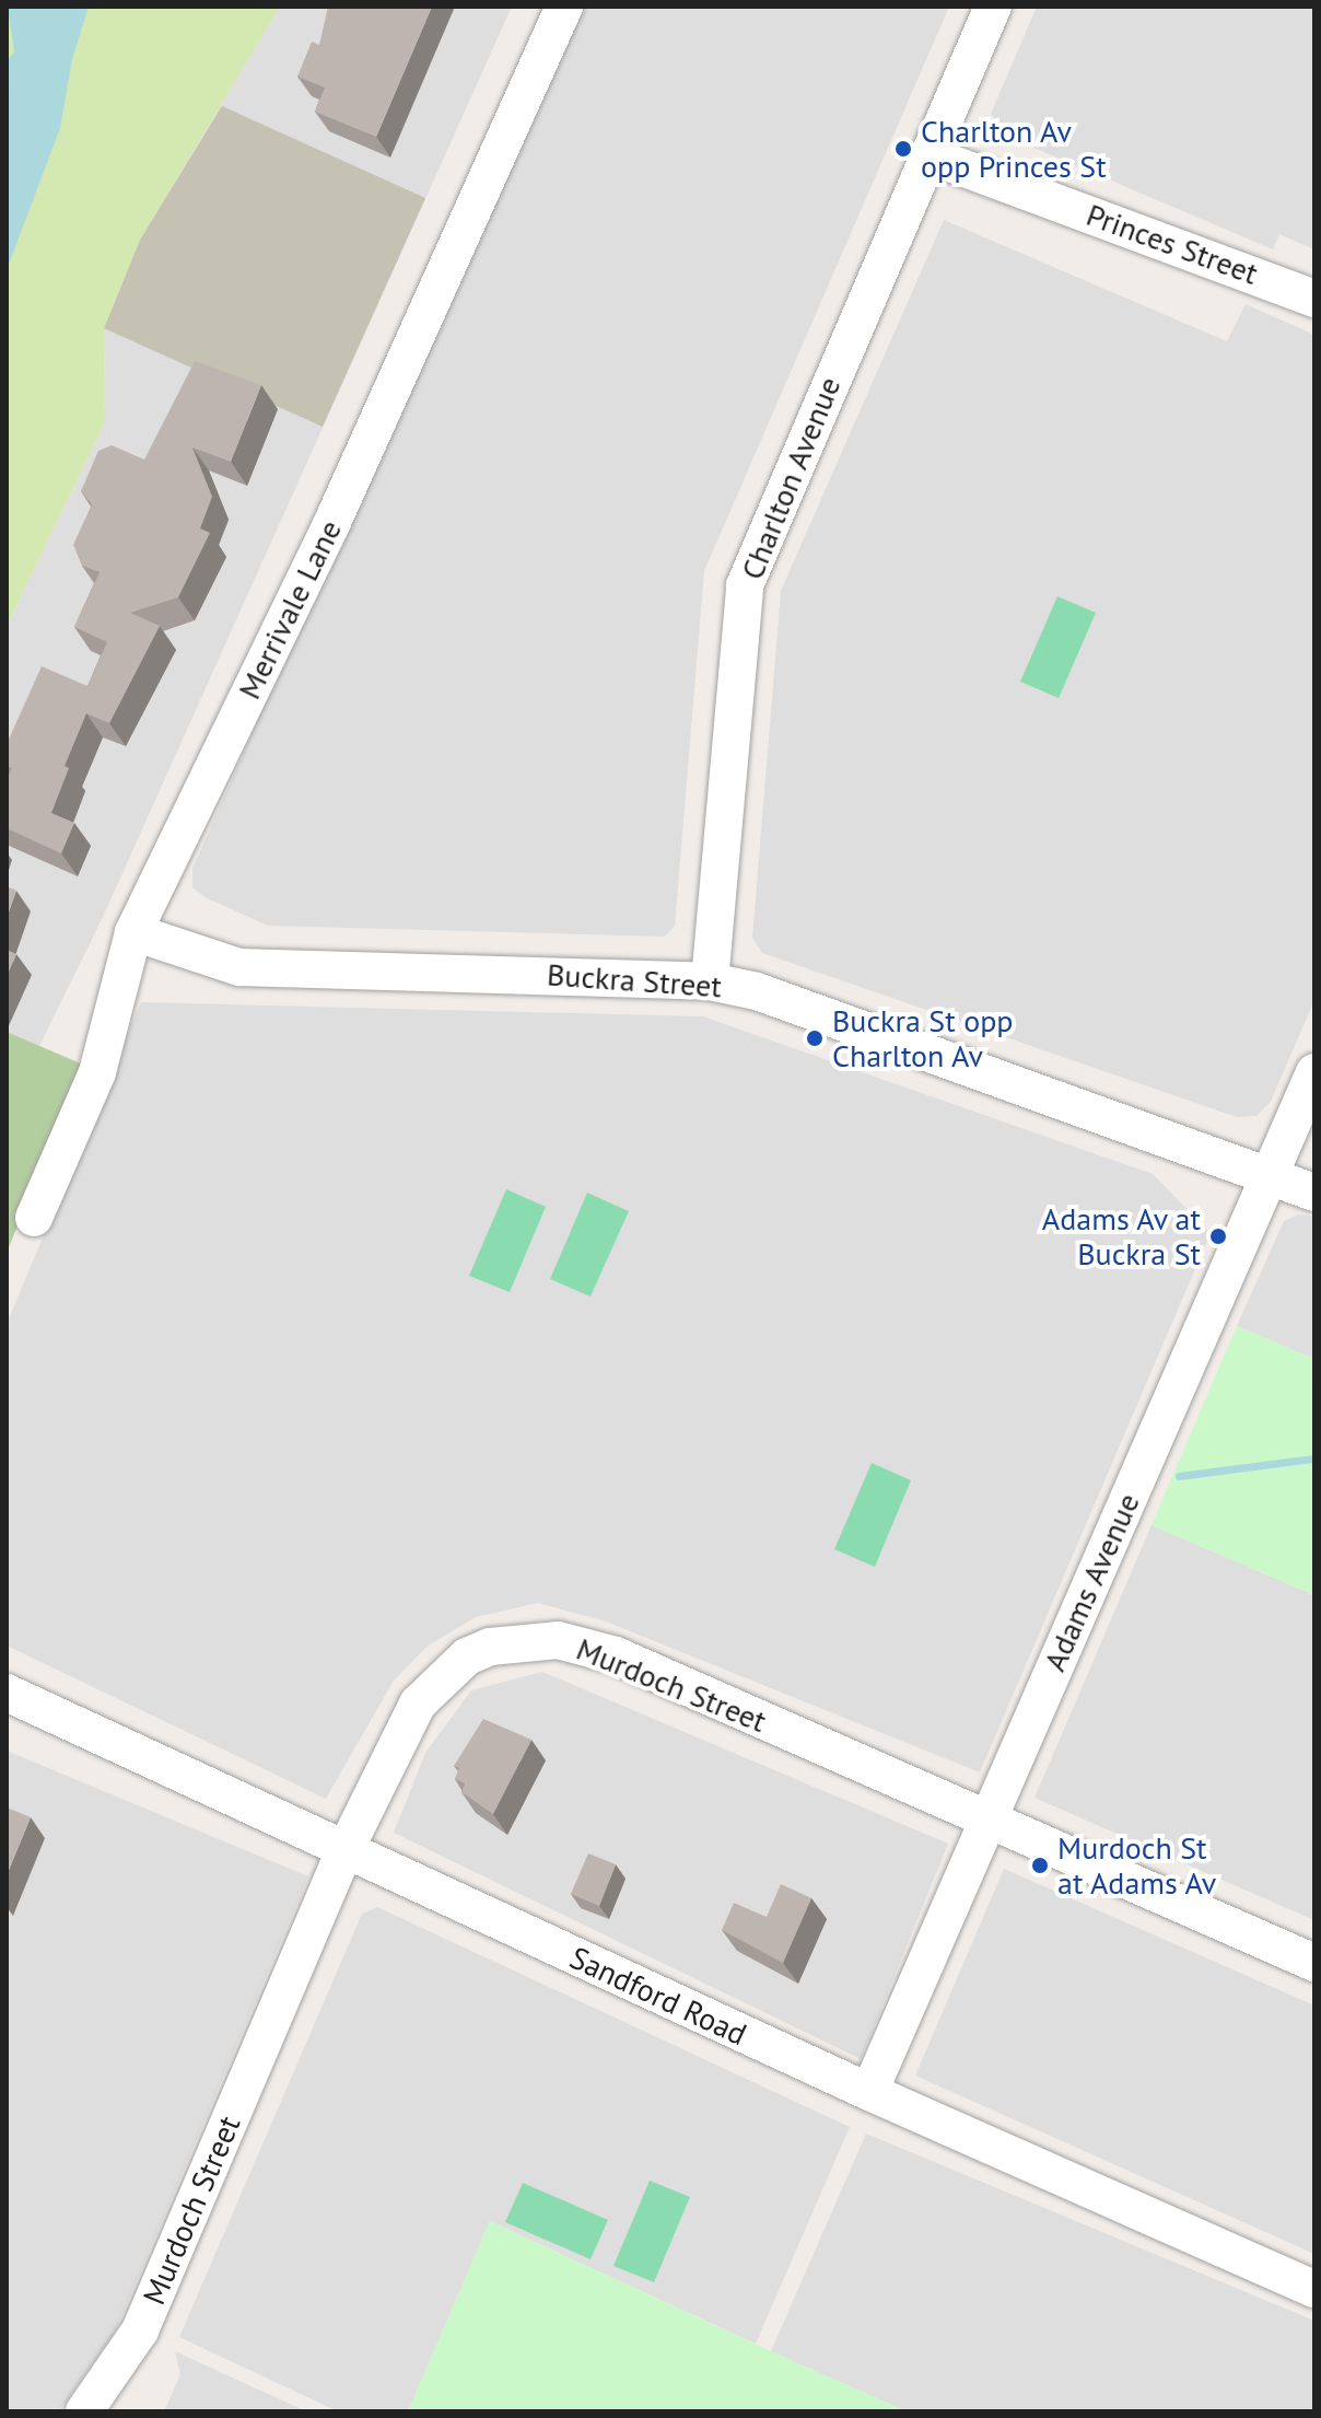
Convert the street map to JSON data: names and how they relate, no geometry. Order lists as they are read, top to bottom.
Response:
{
  "streets": {
    "street": [
      "Princes Street",
      "Charlton Avenue",
      "Merrivale Lane",
      "Buckra Street",
      "Adams Avenue",
      "Murdoch Street",
      "Sandford Road"
    ]
  },
  "crossings": [
    ["Princes Street", "Charlton Avenue"],
    ["Charlton Avenue", "Buckra Street"],
    ["Merrivale Lane", "Buckra Street"],
    ["Buckra Street", "Adams Avenue"],
    ["Adams Avenue", "Murdoch Street"],
    ["Adams Avenue", "Sandford Road"],
    ["Murdoch Street", "Sandford Road"]
  ],
  "places": [
    "Charlton Av opp Princes St",
    "Buckra St opp Charlton Av",
    "Adams Av at Buckra St",
    "Murdoch St at Adams Av"
  ]
}
